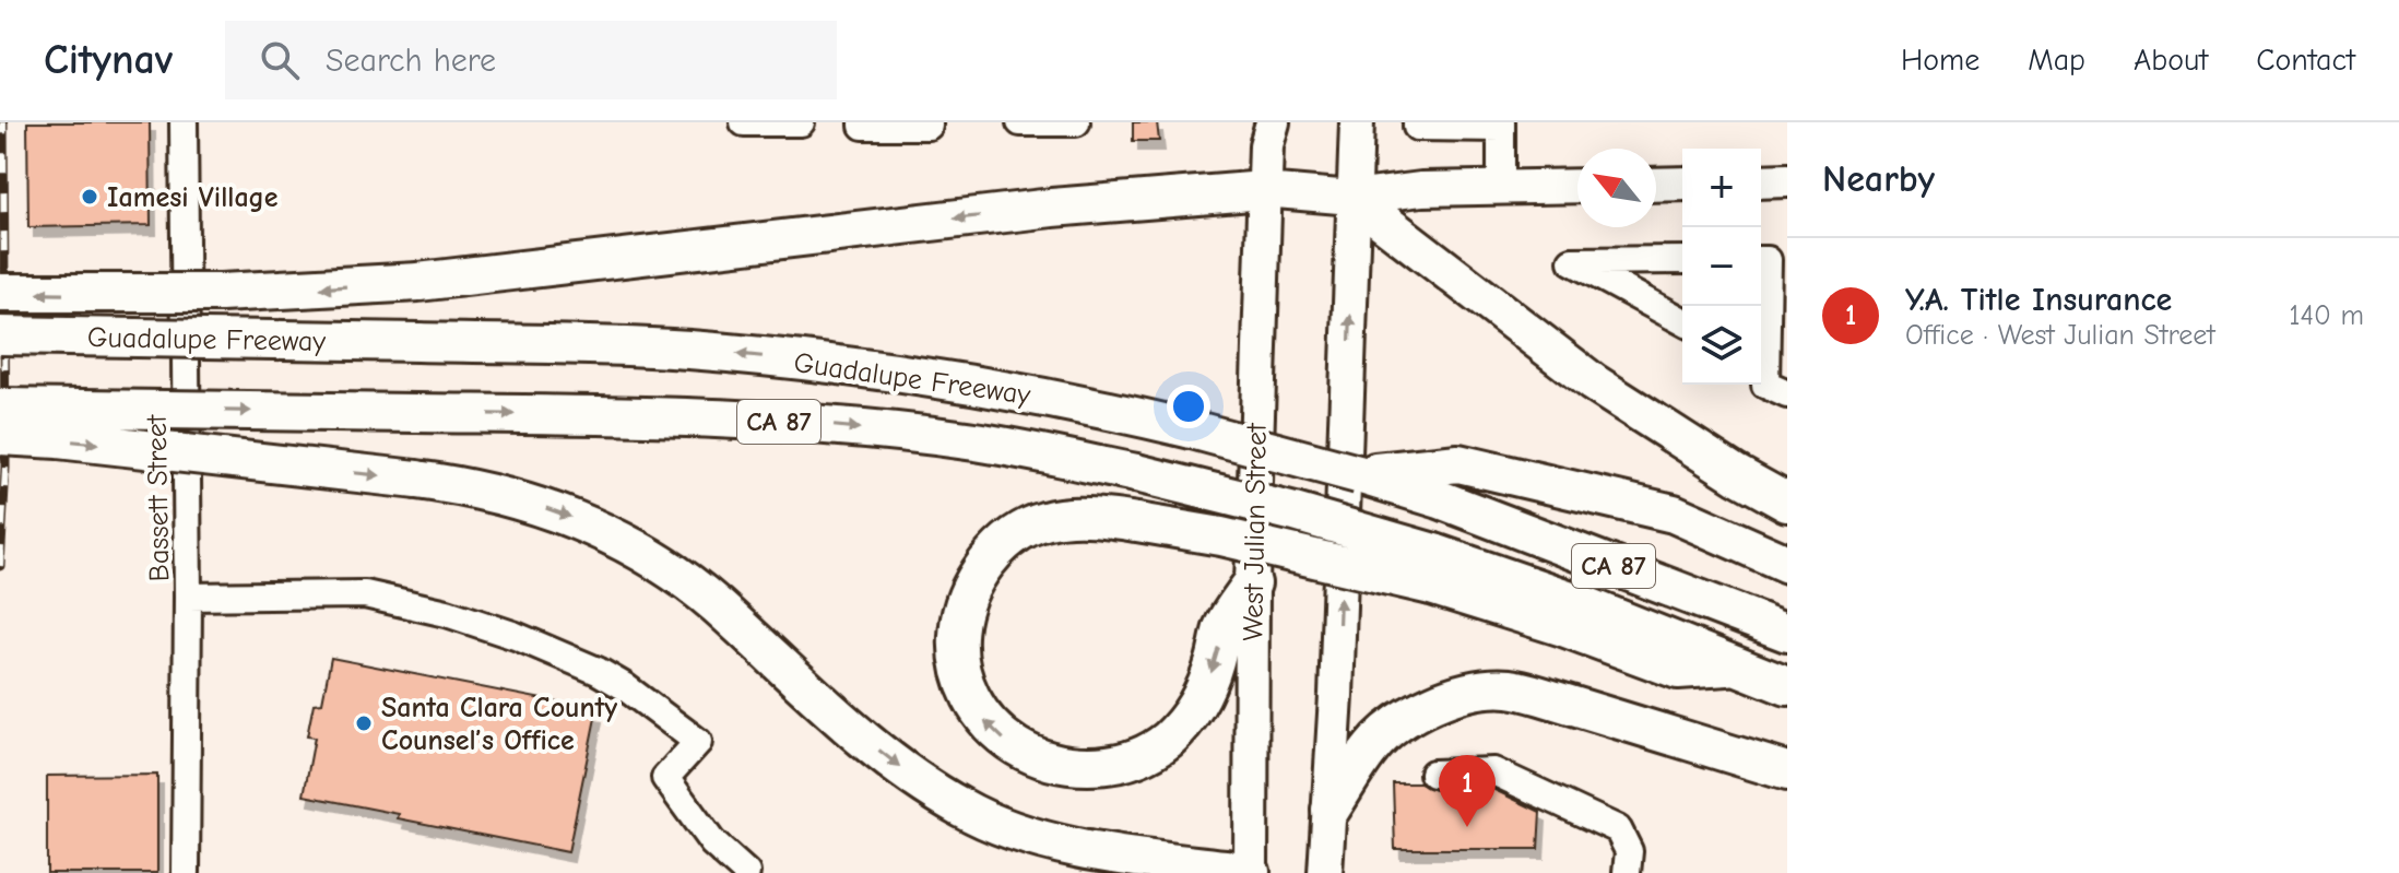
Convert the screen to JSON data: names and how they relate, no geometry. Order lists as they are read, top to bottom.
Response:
{
  "streets": {
    "highway": ["Guadalupe Freeway", "CA 87"],
    "main road": ["West Julian Street"],
    "street": ["Bassett Street"]
  },
  "crossings": [
    ["Guadalupe Freeway", "CA 87"]
  ],
  "places": ["Iamesi Village", "Santa Clara County Counsel’s Office"],
  "north": "top left",
  "page": {
    "header": "Citynav",
    "search": "Search here",
    "nav": [
      "Home",
      "Map",
      "About",
      "Contact"
    ],
    "heading": "Nearby",
    "map_buttons": ["+", "−"],
    "list": [
      {
        "mark": "1",
        "name": "Y.A. Title Insurance",
        "note": "Office · West Julian Street",
        "value": "140 m"
      }
    ],
    "pins": "1"
  }
}
